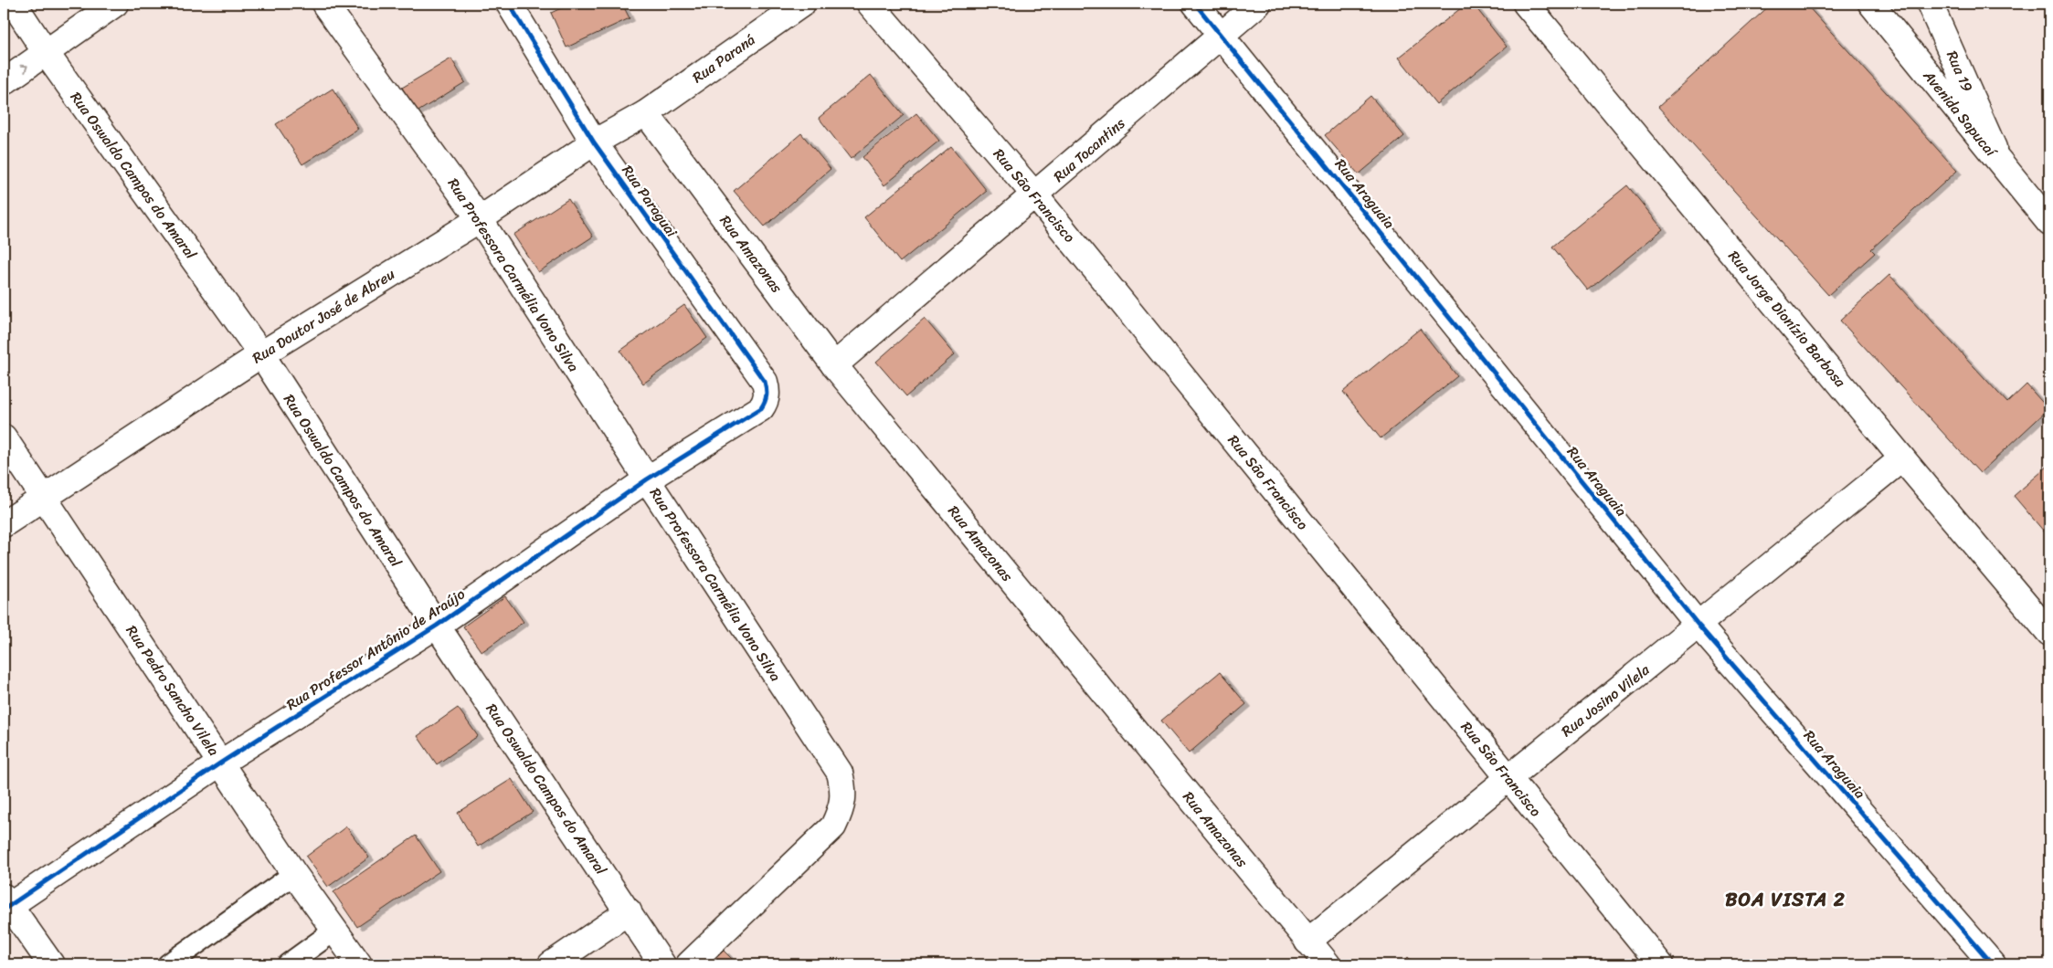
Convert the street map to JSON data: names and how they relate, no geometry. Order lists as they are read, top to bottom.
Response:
{
  "streets": {
    "street": [
      "Rua Paraná",
      "Rua 19",
      "Avenida Sapucaí",
      "Rua Tocantins",
      "Rua Oswaldo Campos do Amaral",
      "Rua Araguaia",
      "Rua São Francisco",
      "Rua Paraguai",
      "Rua Amazonas",
      "Rua Professora Carmélia Vono Silva",
      "Rua Doutor José de Abreu",
      "Rua Jorge Dionízio Barbosa",
      "Rua Professor Antônio de Araújo",
      "Rua Pedro Sancho Vilela",
      "Rua Josino Vilela"
    ]
  },
  "crossings": [
    ["Rua Paraná", "Rua Amazonas"],
    ["Rua Paraná", "Rua Doutor José de Abreu"],
    ["Rua 19", "Avenida Sapucaí"],
    ["Rua Tocantins", "Rua Araguaia"],
    ["Rua Tocantins", "Rua São Francisco"],
    ["Rua Tocantins", "Rua Amazonas"],
    ["Rua Oswaldo Campos do Amaral", "Rua Doutor José de Abreu"],
    ["Rua Oswaldo Campos do Amaral", "Rua Professor Antônio de Araújo"],
    ["Rua Araguaia", "Rua Josino Vilela"],
    ["Rua São Francisco", "Rua Josino Vilela"],
    ["Rua Paraguai", "Rua Doutor José de Abreu"],
    ["Rua Paraguai", "Rua Professor Antônio de Araújo"],
    ["Rua Amazonas", "Rua Doutor José de Abreu"],
    ["Rua Amazonas", "Rua Josino Vilela"],
    ["Rua Professora Carmélia Vono Silva", "Rua Doutor José de Abreu"],
    ["Rua Professora Carmélia Vono Silva", "Rua Professor Antônio de Araújo"],
    ["Rua Doutor José de Abreu", "Rua Pedro Sancho Vilela"],
    ["Rua Jorge Dionízio Barbosa", "Rua Josino Vilela"],
    ["Rua Professor Antônio de Araújo", "Rua Pedro Sancho Vilela"]
  ],
  "districts": ["BOA VISTA 2"]
}
